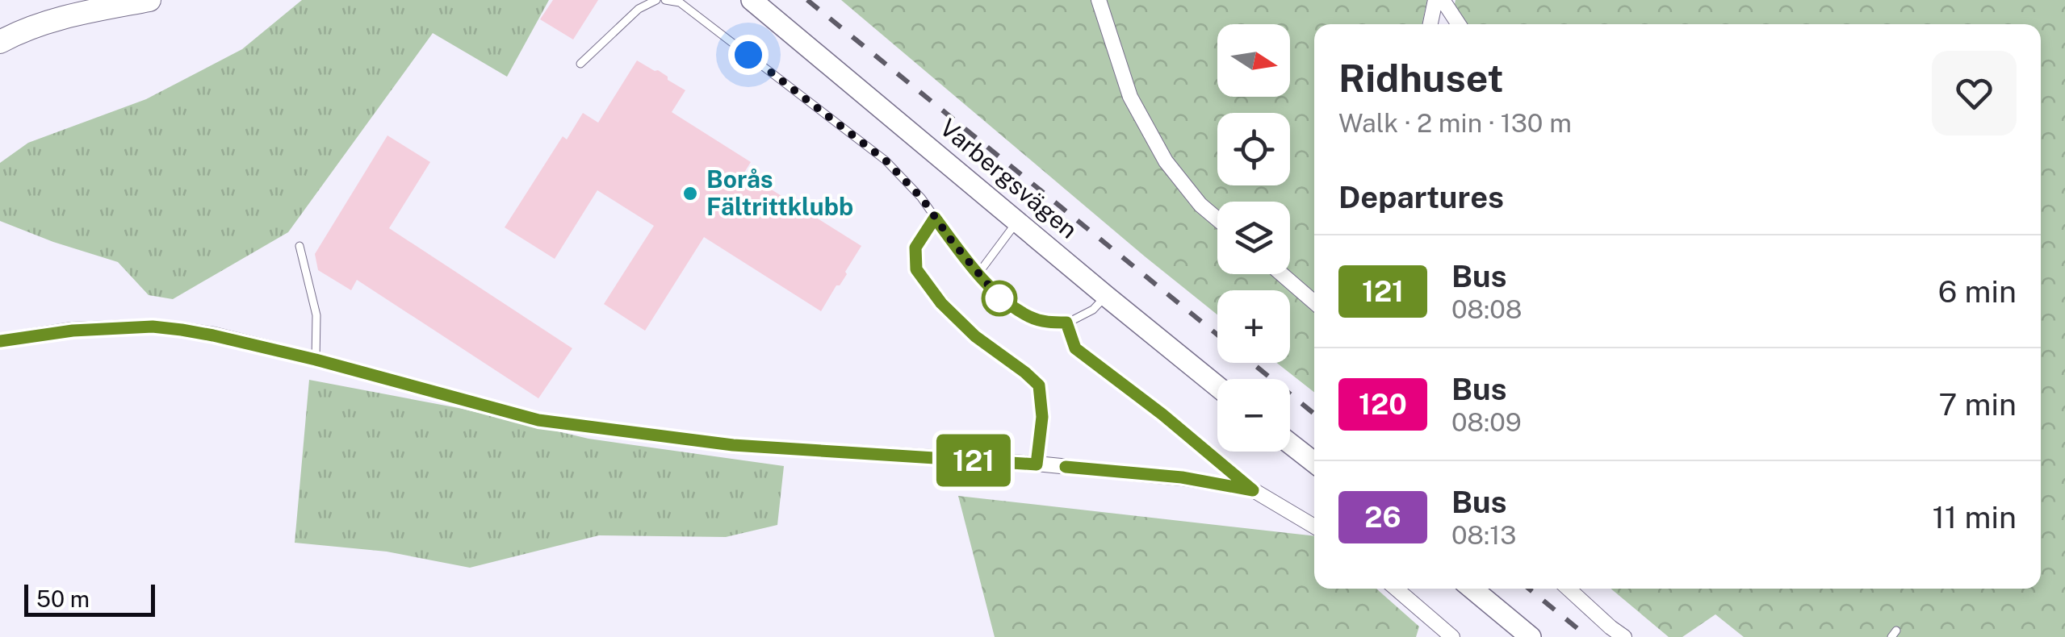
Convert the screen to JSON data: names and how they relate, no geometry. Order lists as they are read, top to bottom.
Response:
{
  "streets": {
    "main road": ["Varbergsvägen"]
  },
  "places": ["Borås Fältrittklubb"],
  "lines": ["bus line 121"],
  "scale_bar": "50 m",
  "north": "right",
  "page": {
    "on_map": "121",
    "map_buttons": ["+", "−"],
    "heading": [
      ["Ridhuset", "Walk · 2 min · 130 m"],
      "Departures"
    ],
    "list": [
      {
        "mark": "121",
        "name": "Bus",
        "note": "08:08",
        "value": "6 min"
      },
      {
        "mark": "120",
        "name": "Bus",
        "note": "08:09",
        "value": "7 min"
      },
      {
        "mark": "26",
        "name": "Bus",
        "note": "08:13",
        "value": "11 min"
      }
    ],
    "scale": "50 m"
  }
}
